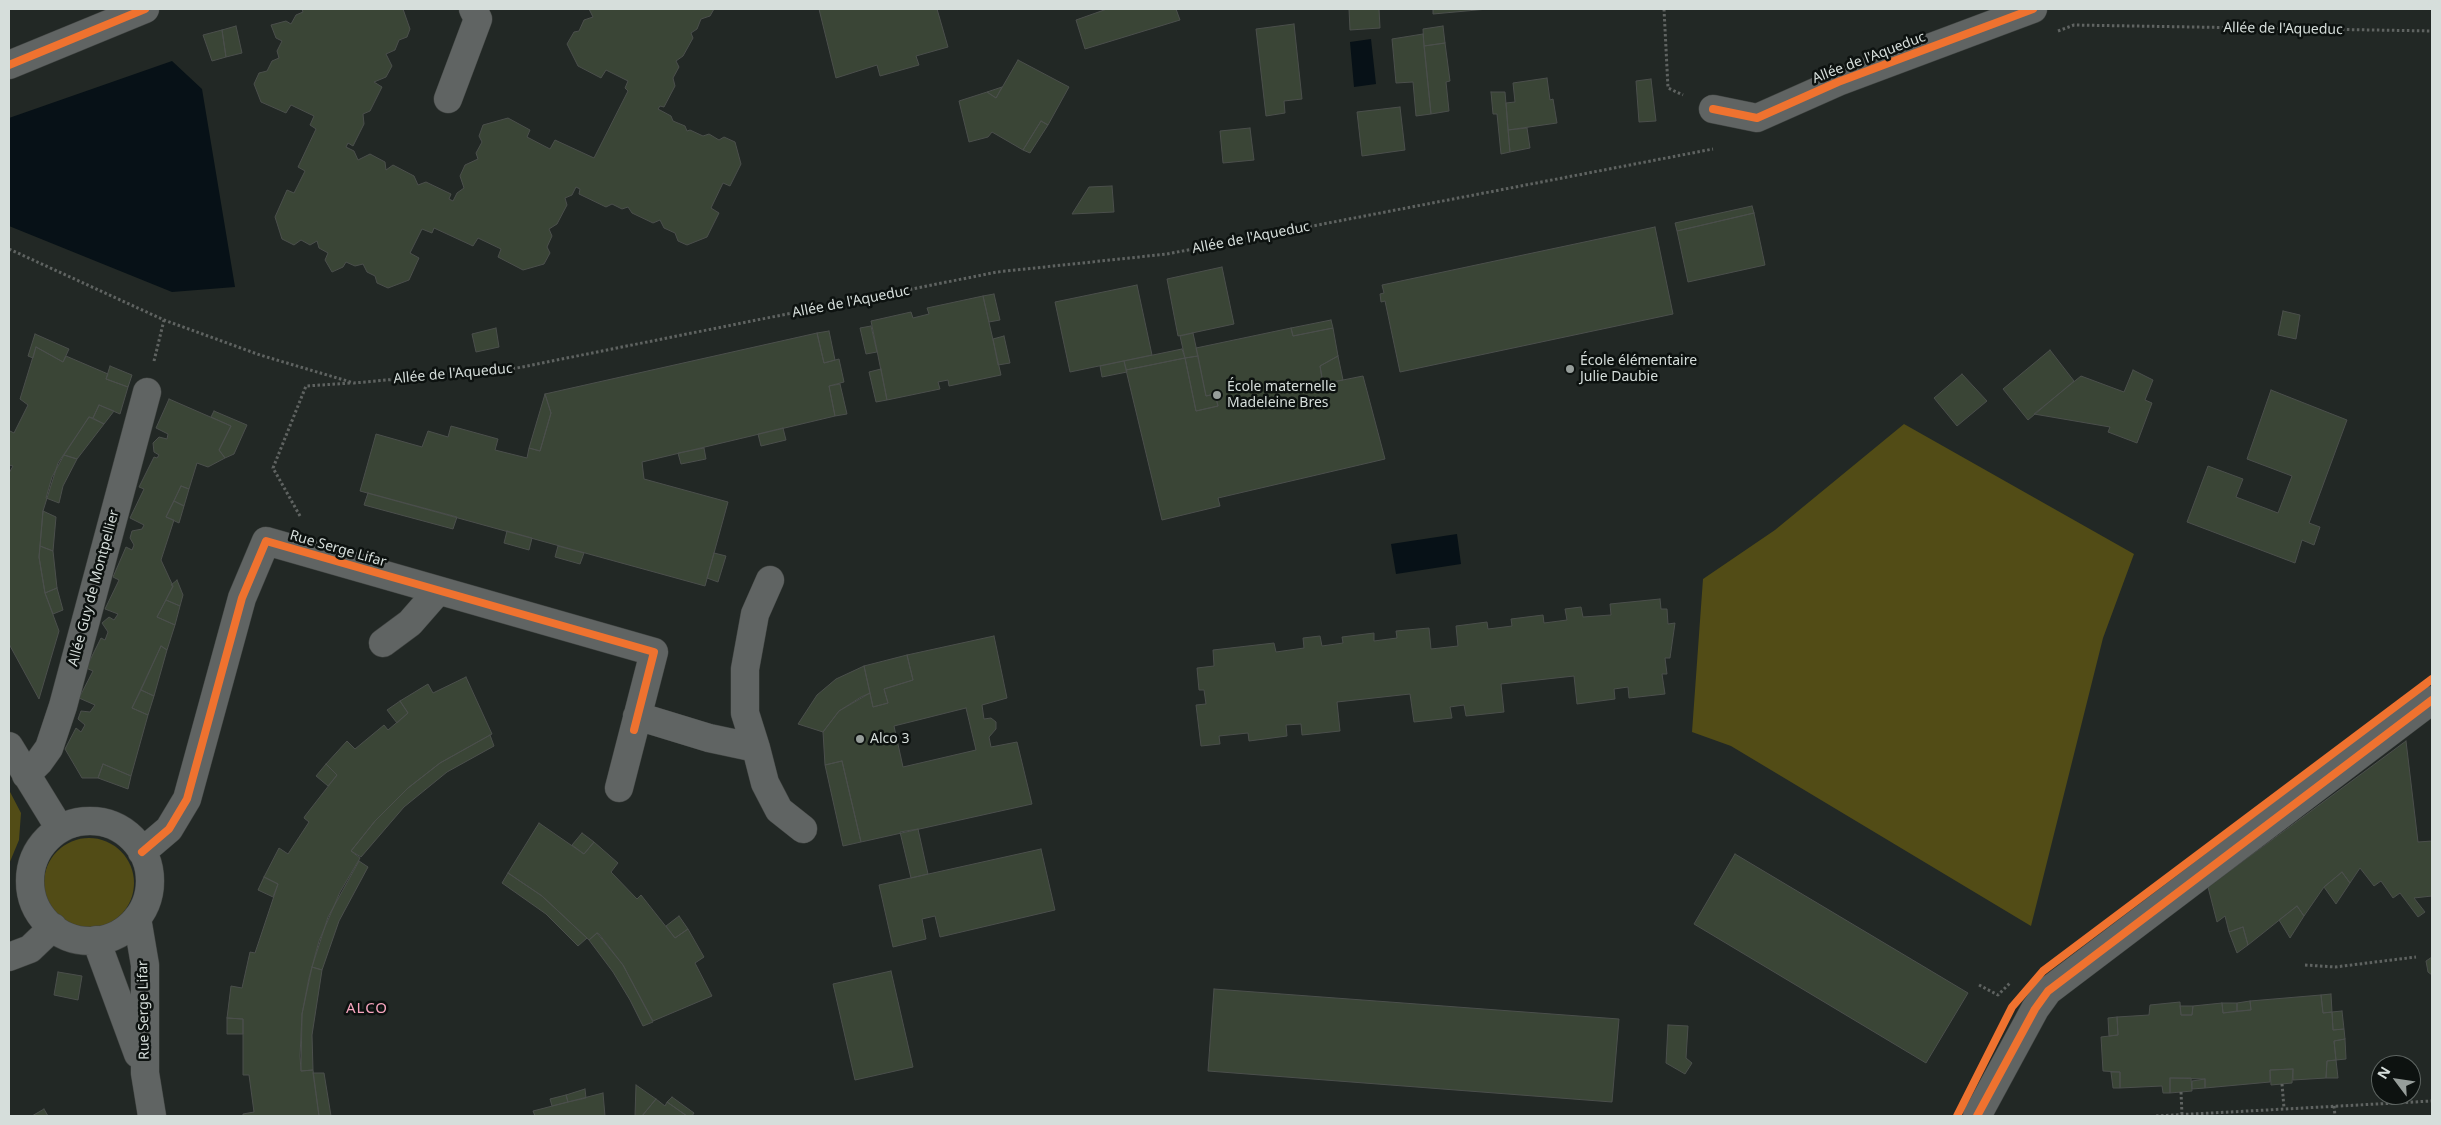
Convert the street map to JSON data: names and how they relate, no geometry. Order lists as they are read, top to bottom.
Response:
{
  "streets": {
    "street": ["Allée de l'Aqueduc", "Rue Serge Lifar", "Allée Guy de Montpellier"]
  },
  "districts": ["ALCO"],
  "places": ["École élémentaire Julie Daubie", "École maternelle Madeleine Bres", "Alco 3"],
  "north": "top left"
}
